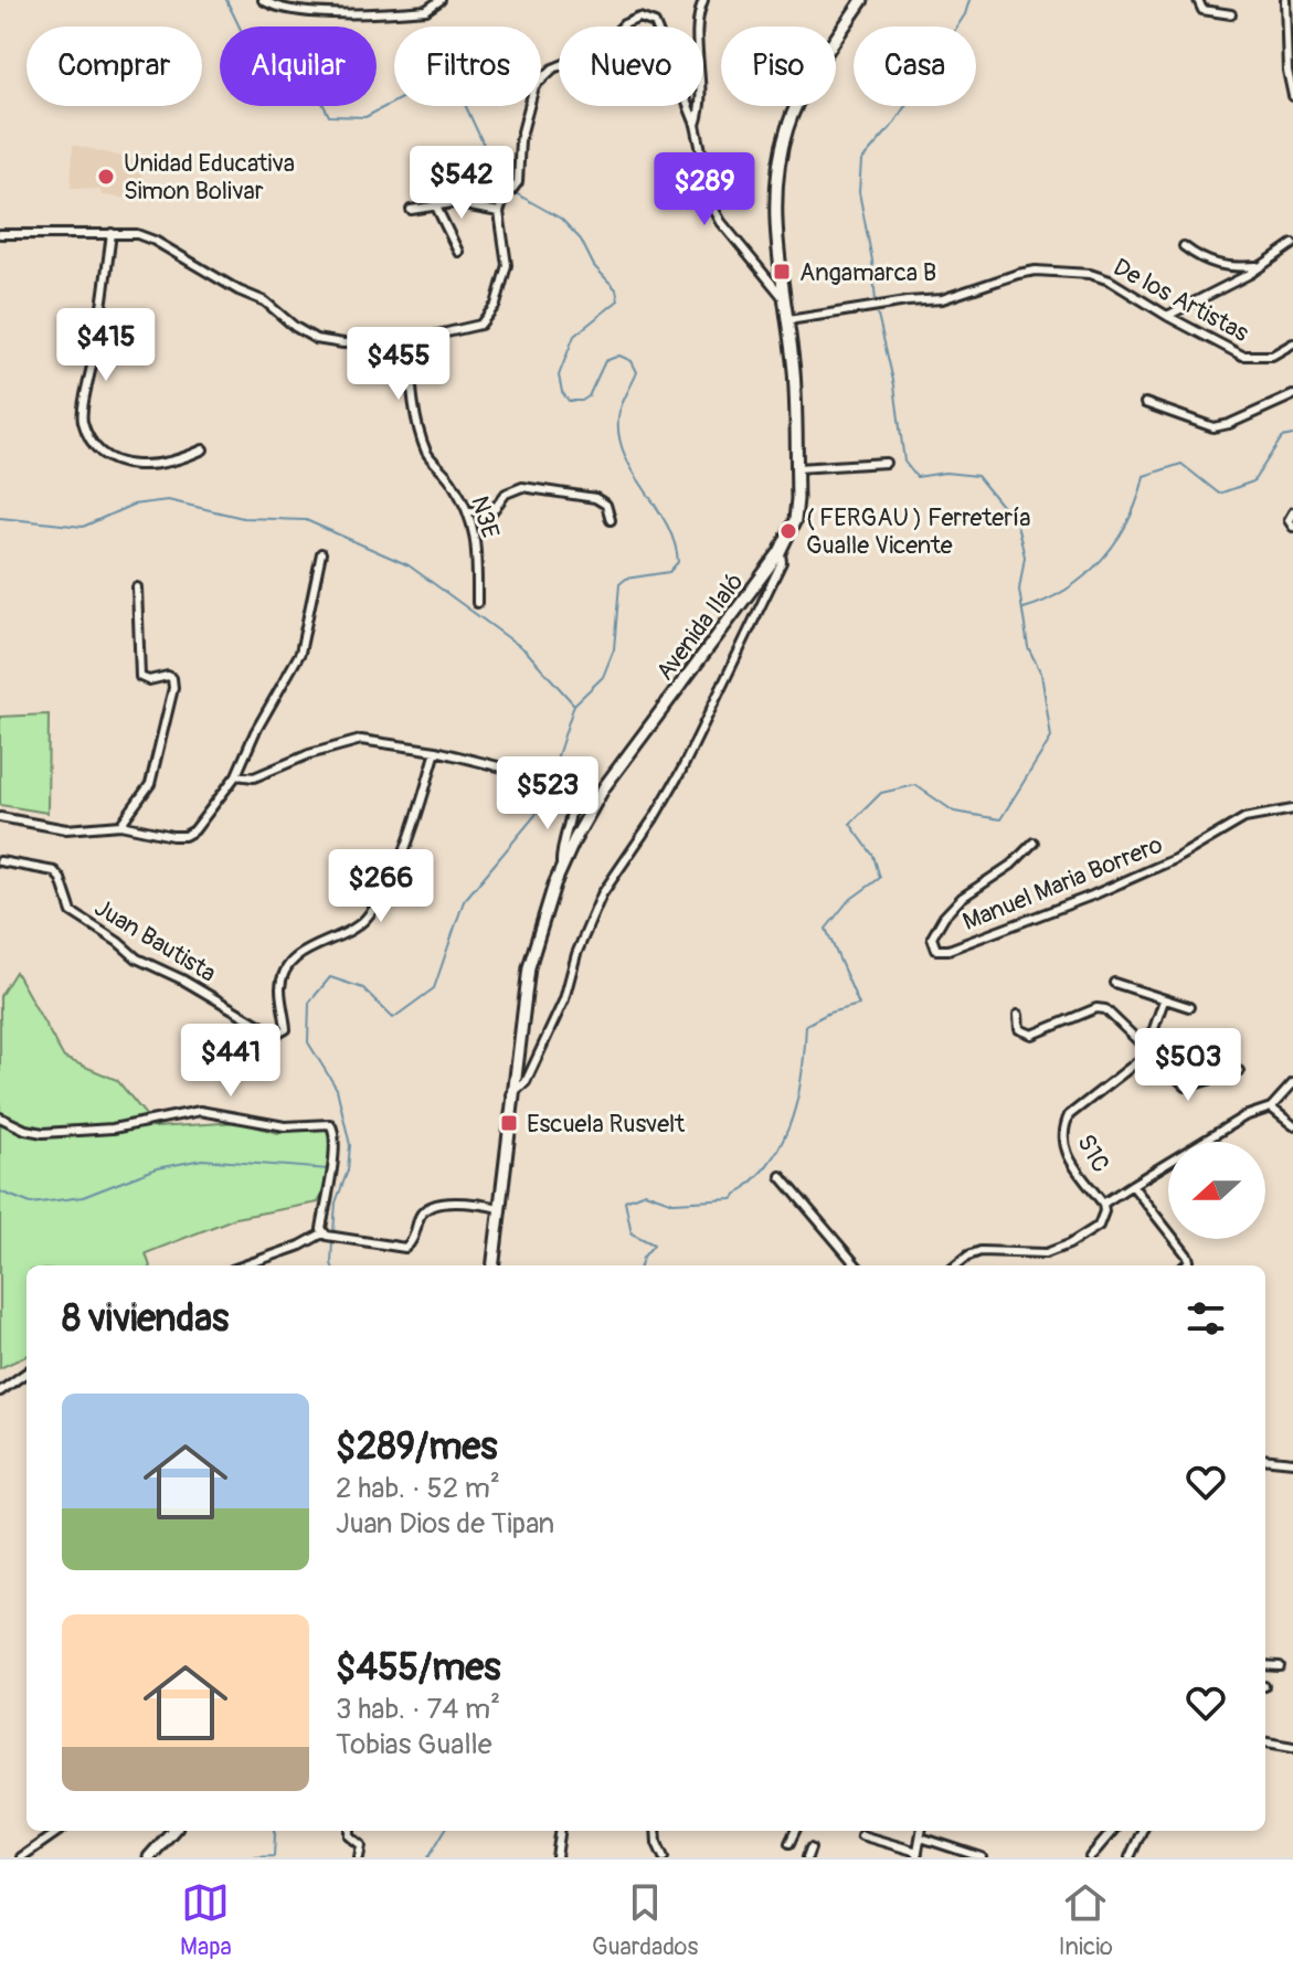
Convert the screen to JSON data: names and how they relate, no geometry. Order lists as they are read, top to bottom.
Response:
{
  "streets": {
    "main road": ["Avenida Ilaló"],
    "street": [
      "De los Artistas",
      "N3E",
      "Manuel Maria Borrero",
      "Juan Bautista",
      "S1C"
    ]
  },
  "crossings": [
    ["De los Artistas", "Avenida Ilaló"]
  ],
  "places": {
    "other": ["Unidad Educativa Simon Bolivar", "( FERGAU ) Ferretería Gualle Vicente"],
    "transit": ["Angamarca B", "Escuela Rusvelt"]
  },
  "north": "left",
  "page": {
    "chip": [
      "Comprar",
      "Alquilar",
      "Filtros",
      "Nuevo",
      "Piso",
      "Casa"
    ],
    "price": [
      "$542",
      "$289",
      "$415",
      "$455",
      "$523",
      "$266",
      "$441",
      "$503"
    ],
    "heading": "8 viviendas",
    "list": [
      {
        "name": "$289/mes",
        "note": "2 hab. · 52 m² · Juan Dios de Tipan"
      },
      {
        "name": "$455/mes",
        "note": "3 hab. · 74 m² · Tobias Gualle"
      }
    ],
    "tabs": ["Mapa", "Guardados", "Inicio"]
  }
}
